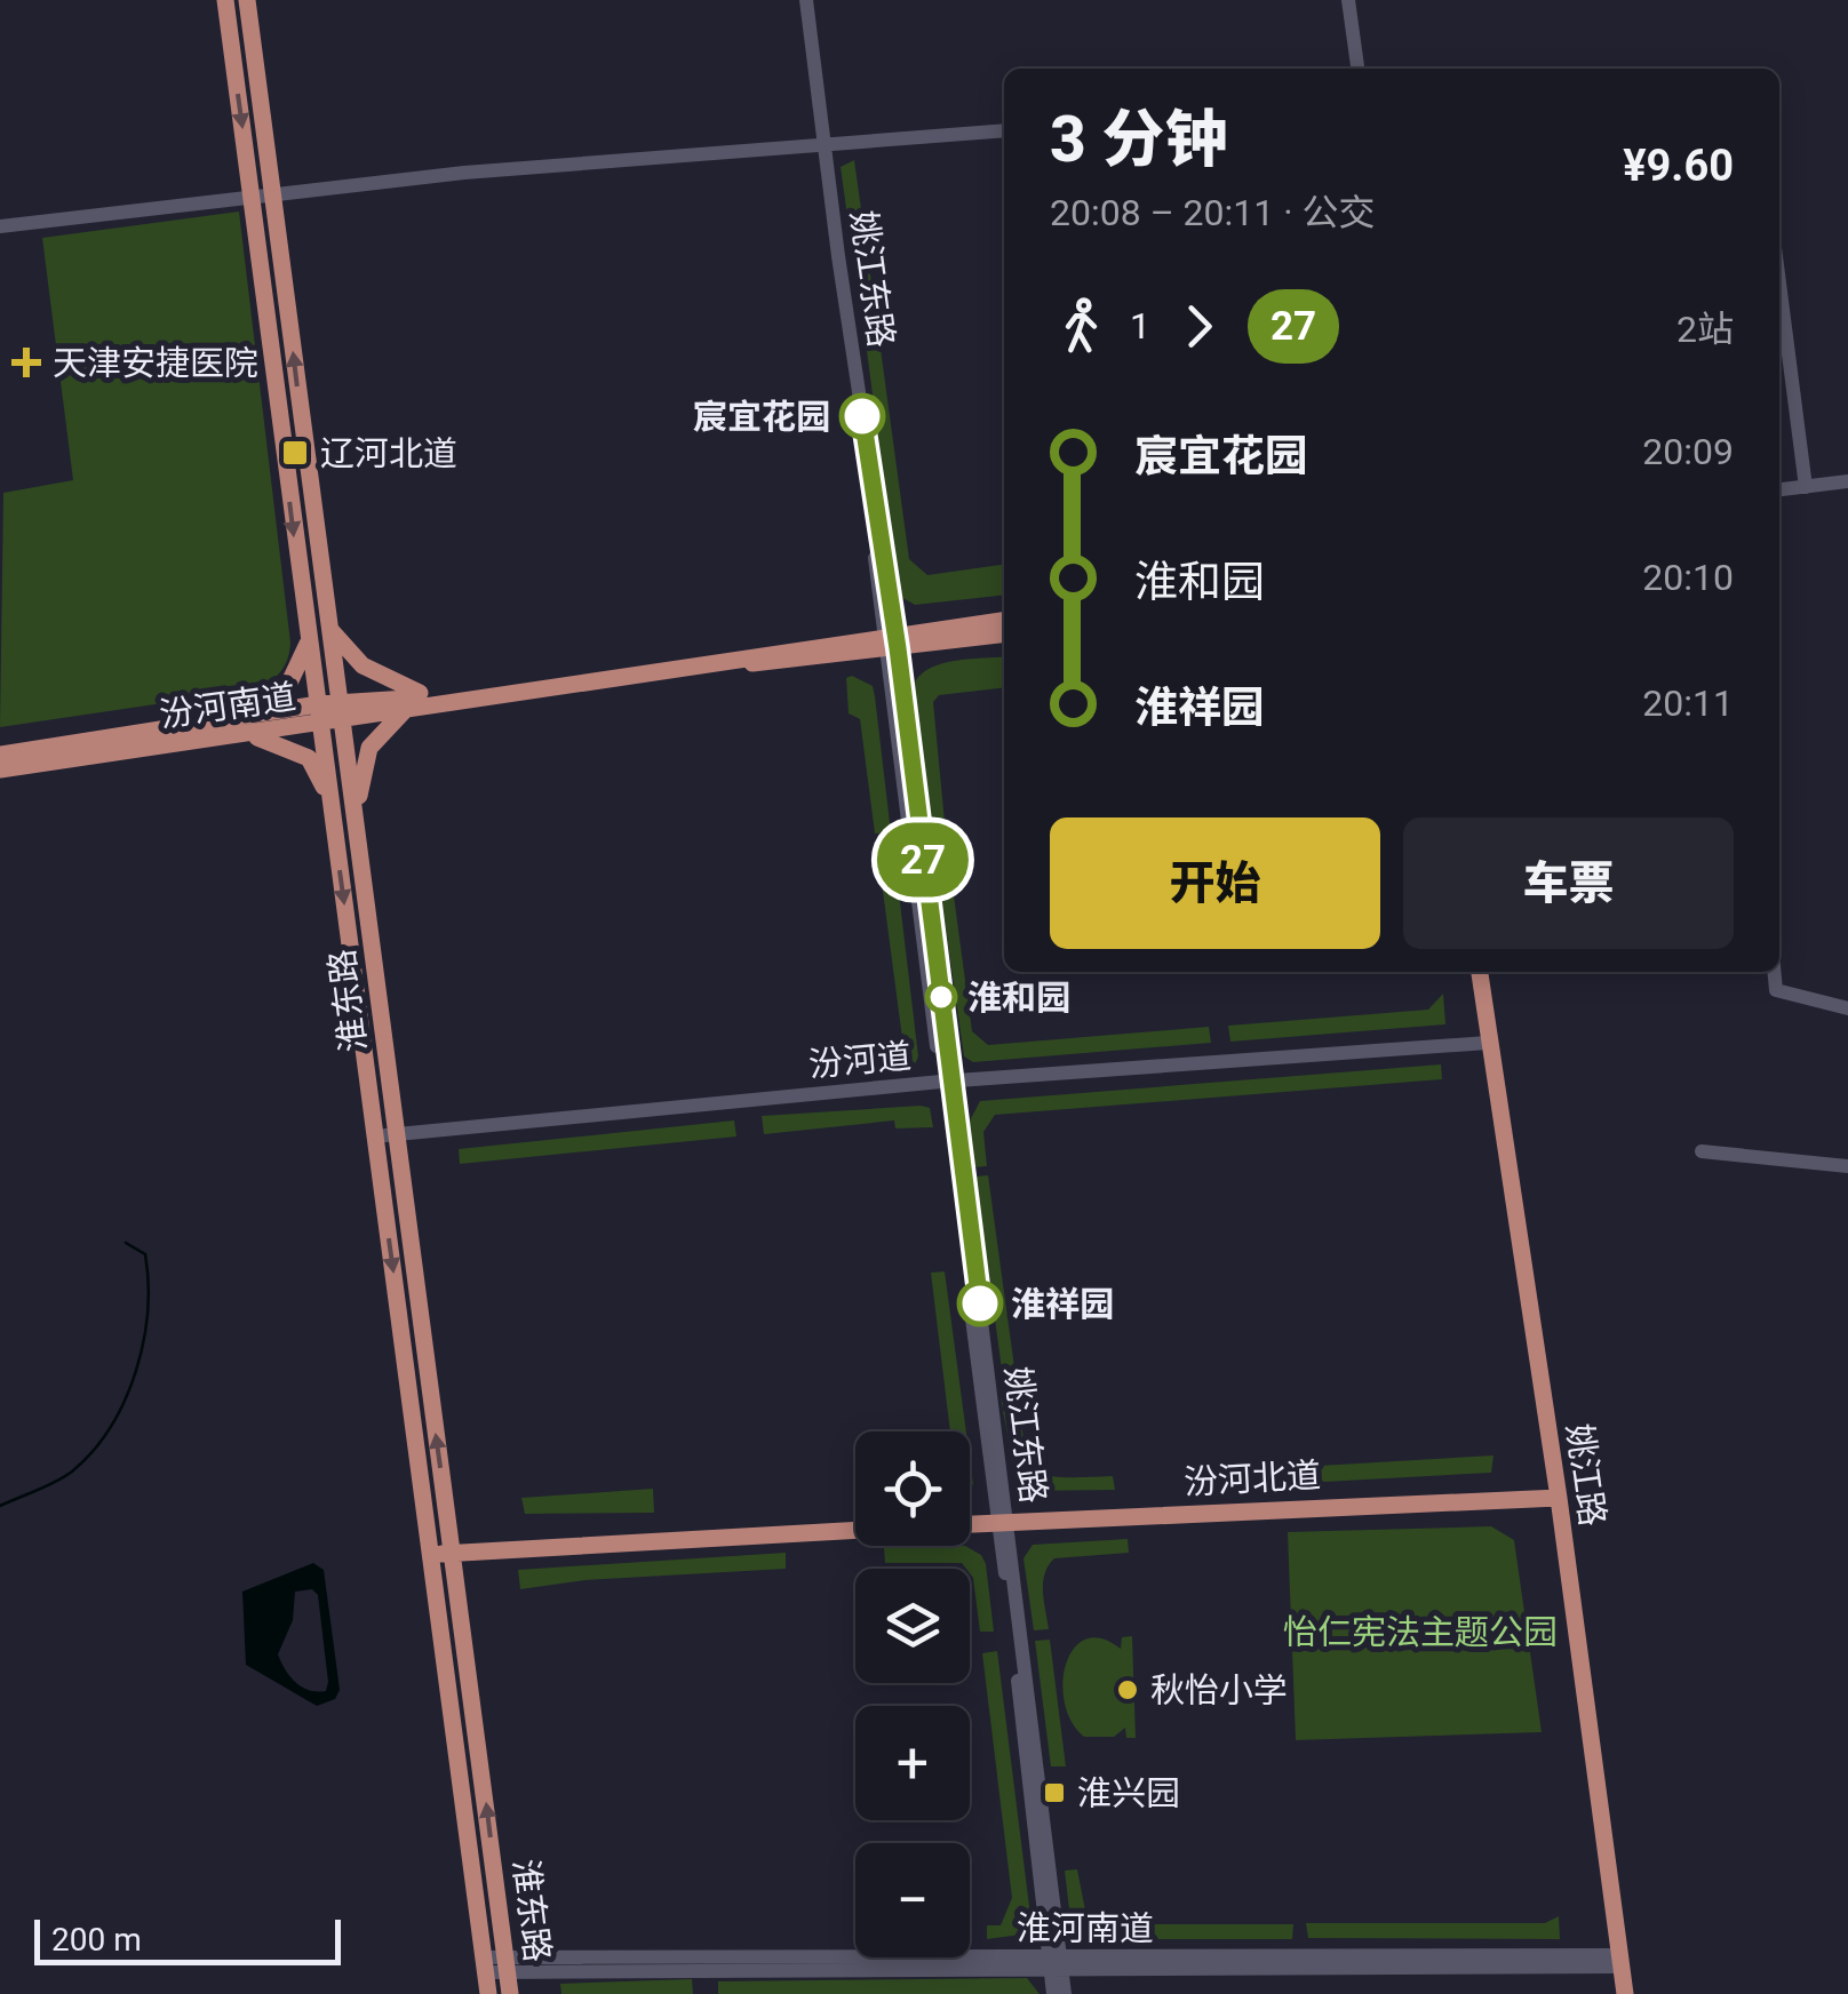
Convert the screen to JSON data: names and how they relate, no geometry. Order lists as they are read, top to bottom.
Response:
{
  "streets": {
    "main road": [
      "汾河南道",
      "淮东路",
      "姚江路",
      "汾河北道"
    ],
    "street": ["姚江东路", "汾河道", "淮河南道"]
  },
  "crossings": [
    ["姚江东路", "汾河南道"],
    ["姚江东路", "汾河道"],
    ["姚江东路", "汾河北道"],
    ["姚江东路", "淮河南道"],
    ["汾河南道", "淮东路"],
    ["淮东路", "汾河道"],
    ["淮东路", "淮河南道"],
    ["汾河道", "姚江路"],
    ["姚江路", "汾河北道"],
    ["姚江路", "淮河南道"]
  ],
  "parks": ["怡仁宪法主题公园"],
  "places": {
    "health": ["天津安捷医院"],
    "other": [
      "宸宜花园",
      "淮和园",
      "淮祥园",
      "秋怡小学"
    ],
    "transit": ["辽河北道", "淮兴园"]
  },
  "lines": ["bus line 27"],
  "scale_bar": "200 m",
  "page": {
    "on_map": "27",
    "heading": ["3 分钟", "20:08 – 20:11 · 公交", "¥9.60"],
    "legs": ["1", "27", "2站"],
    "list": [
      {
        "name": "宸宜花园",
        "value": "20:09"
      },
      {
        "name": "淮和园",
        "value": "20:10"
      },
      {
        "name": "淮祥园",
        "value": "20:11"
      }
    ],
    "buttons": ["开始", "车票"],
    "map_buttons": ["+", "−"],
    "scale": "200 m"
  }
}
